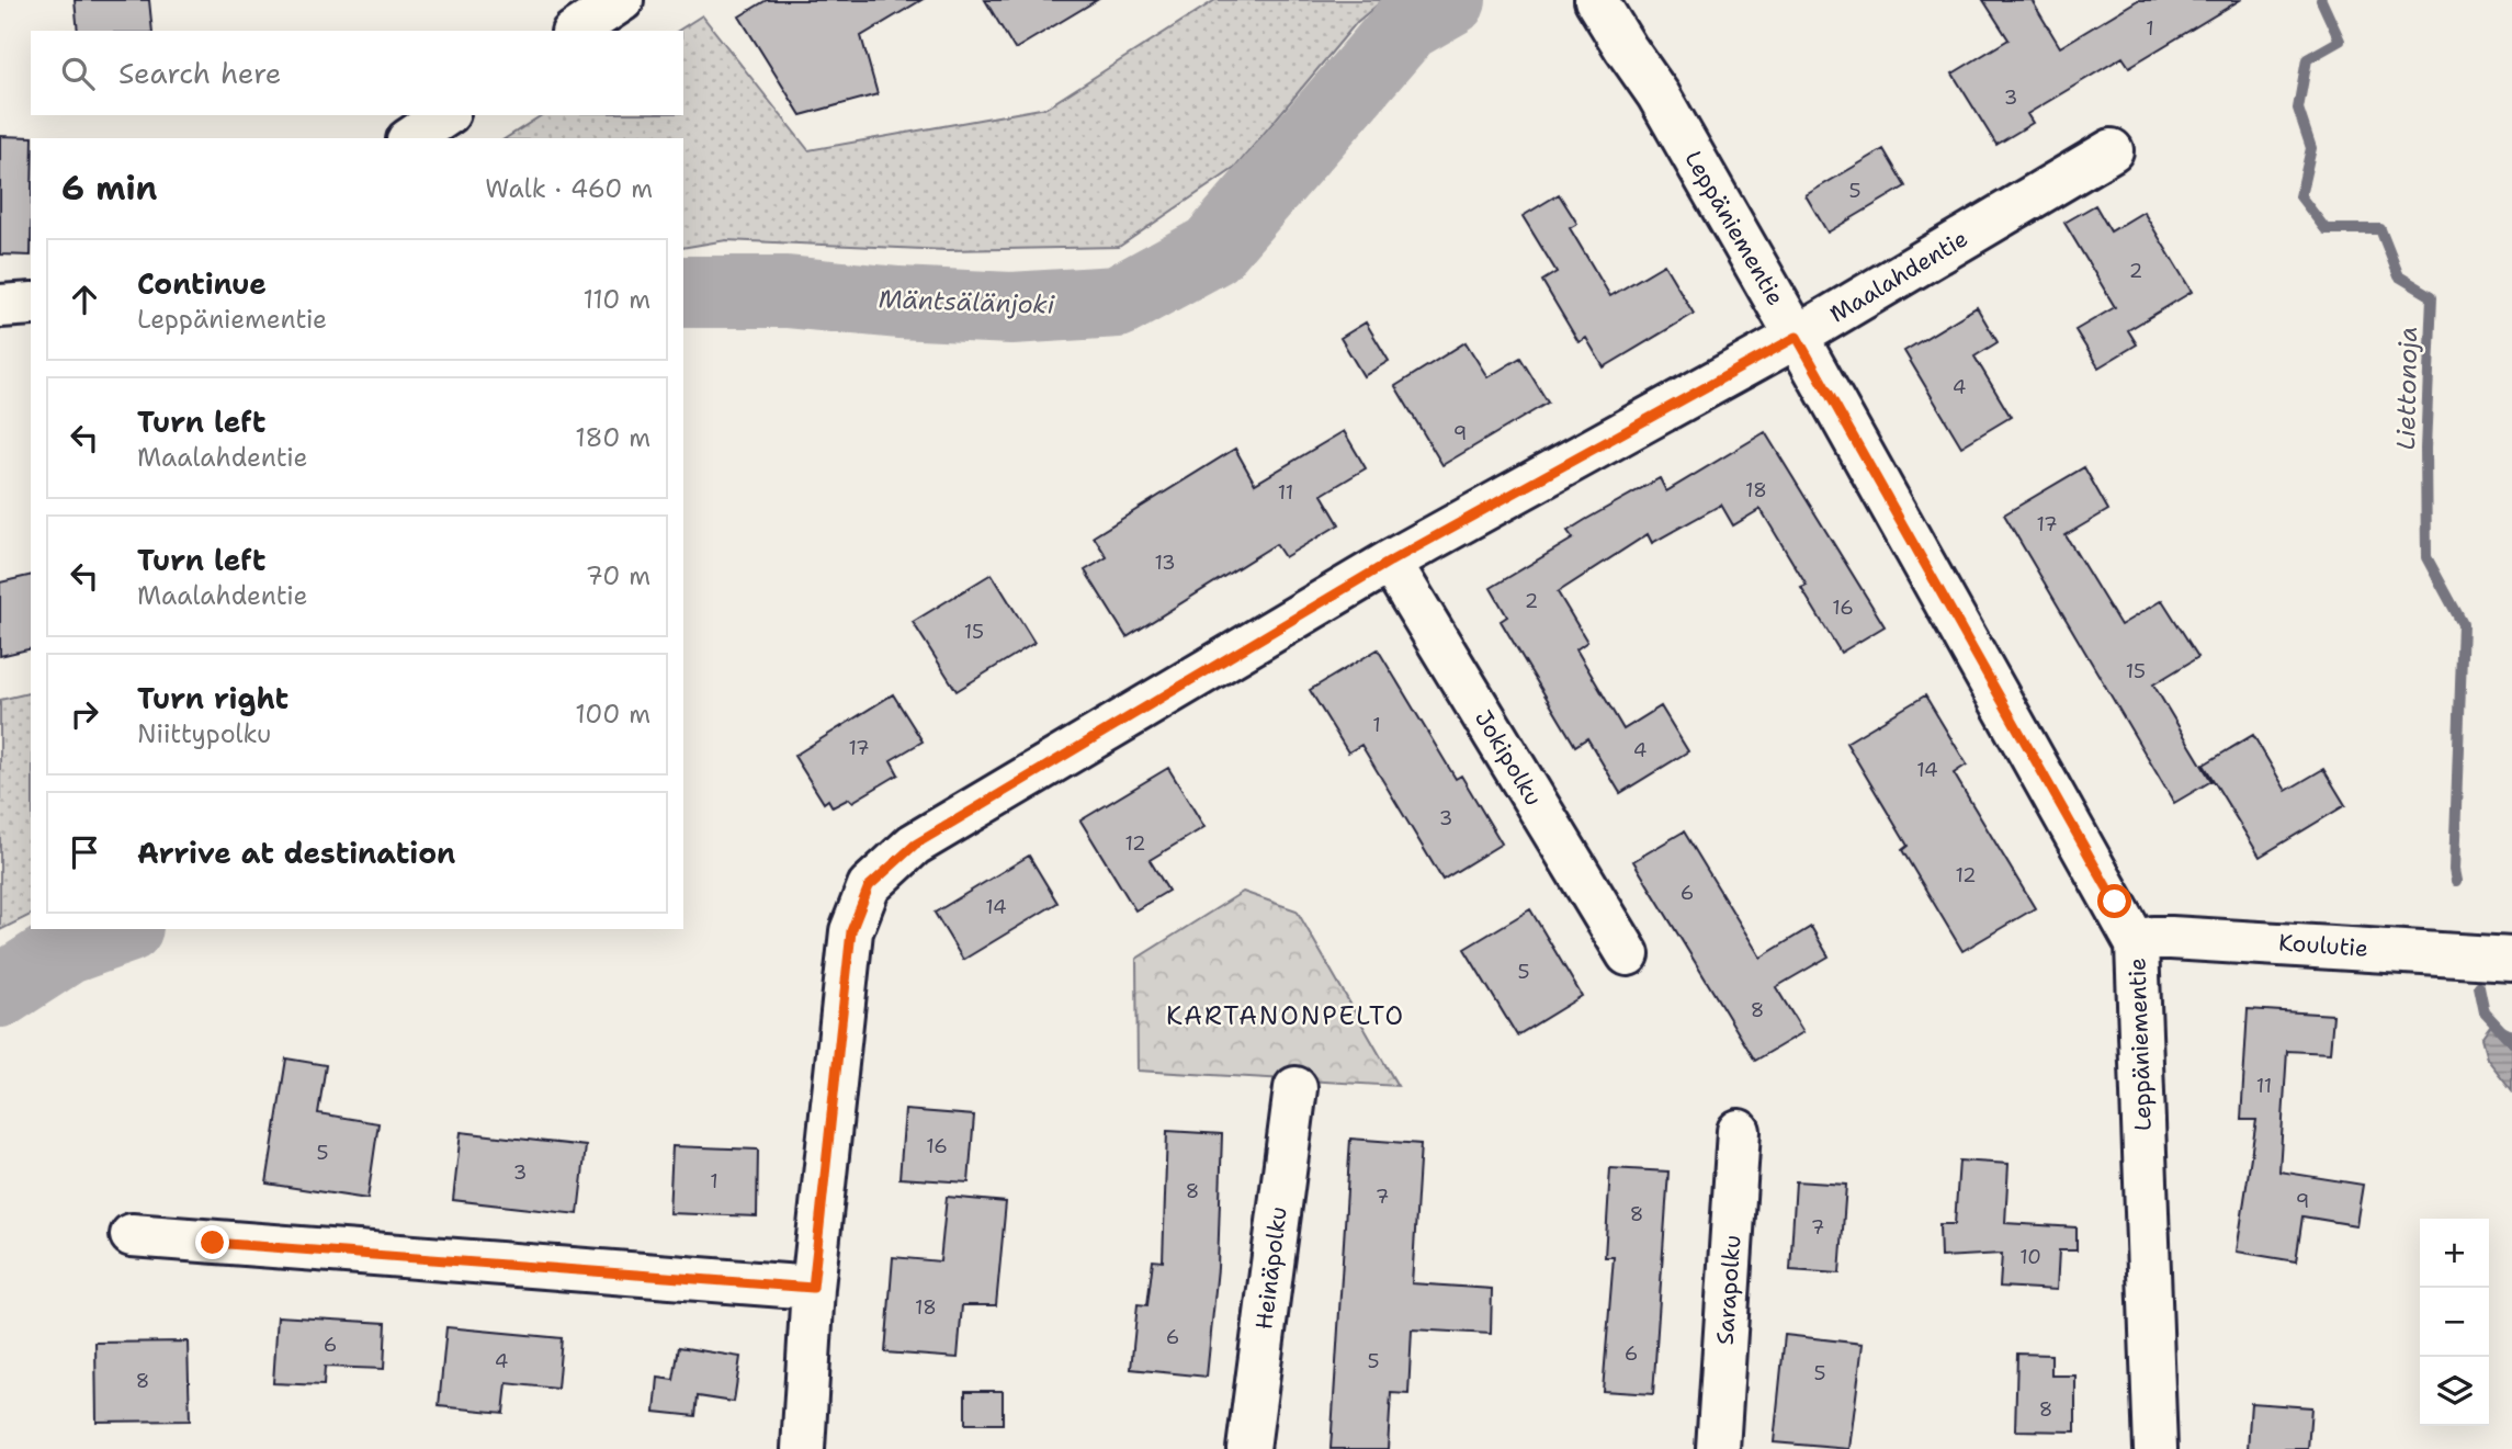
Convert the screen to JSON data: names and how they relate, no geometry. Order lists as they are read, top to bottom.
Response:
{
  "streets": {
    "street": [
      "Leppäniementie",
      "Maalahdentie",
      "Jokipolku",
      "Koulutie",
      "Heinäpolku",
      "Sarapolku"
    ]
  },
  "crossings": [
    ["Leppäniementie", "Maalahdentie"],
    ["Leppäniementie", "Koulutie"],
    ["Maalahdentie", "Jokipolku"]
  ],
  "districts": ["KARTANONPELTO"],
  "water": ["Mäntsälänjoki", "Liettonoja"],
  "house_numbers": [
    "1",
    "3",
    "5",
    "2",
    "4",
    "9",
    "18",
    "11",
    "17",
    "13",
    "2",
    "16",
    "15",
    "15",
    "1",
    "17",
    "4",
    "14",
    "3",
    "12",
    "12",
    "6",
    "14",
    "5",
    "8",
    "11",
    "16",
    "5",
    "3",
    "1",
    "8",
    "7",
    "9",
    "8",
    "7",
    "10",
    "18",
    "6",
    "6",
    "6",
    "4",
    "5",
    "5",
    "8",
    "8"
  ],
  "page": {
    "search": "Search here",
    "heading": ["6 min", "Walk · 460 m"],
    "list": [
      ["Continue", "Leppäniementie", "110 m"],
      ["Turn left", "Maalahdentie", "180 m"],
      ["Turn left", "Maalahdentie", "70 m"],
      ["Turn right", "Niittypolku", "100 m"],
      "Arrive at destination"
    ],
    "map_buttons": ["+", "−"]
  }
}
